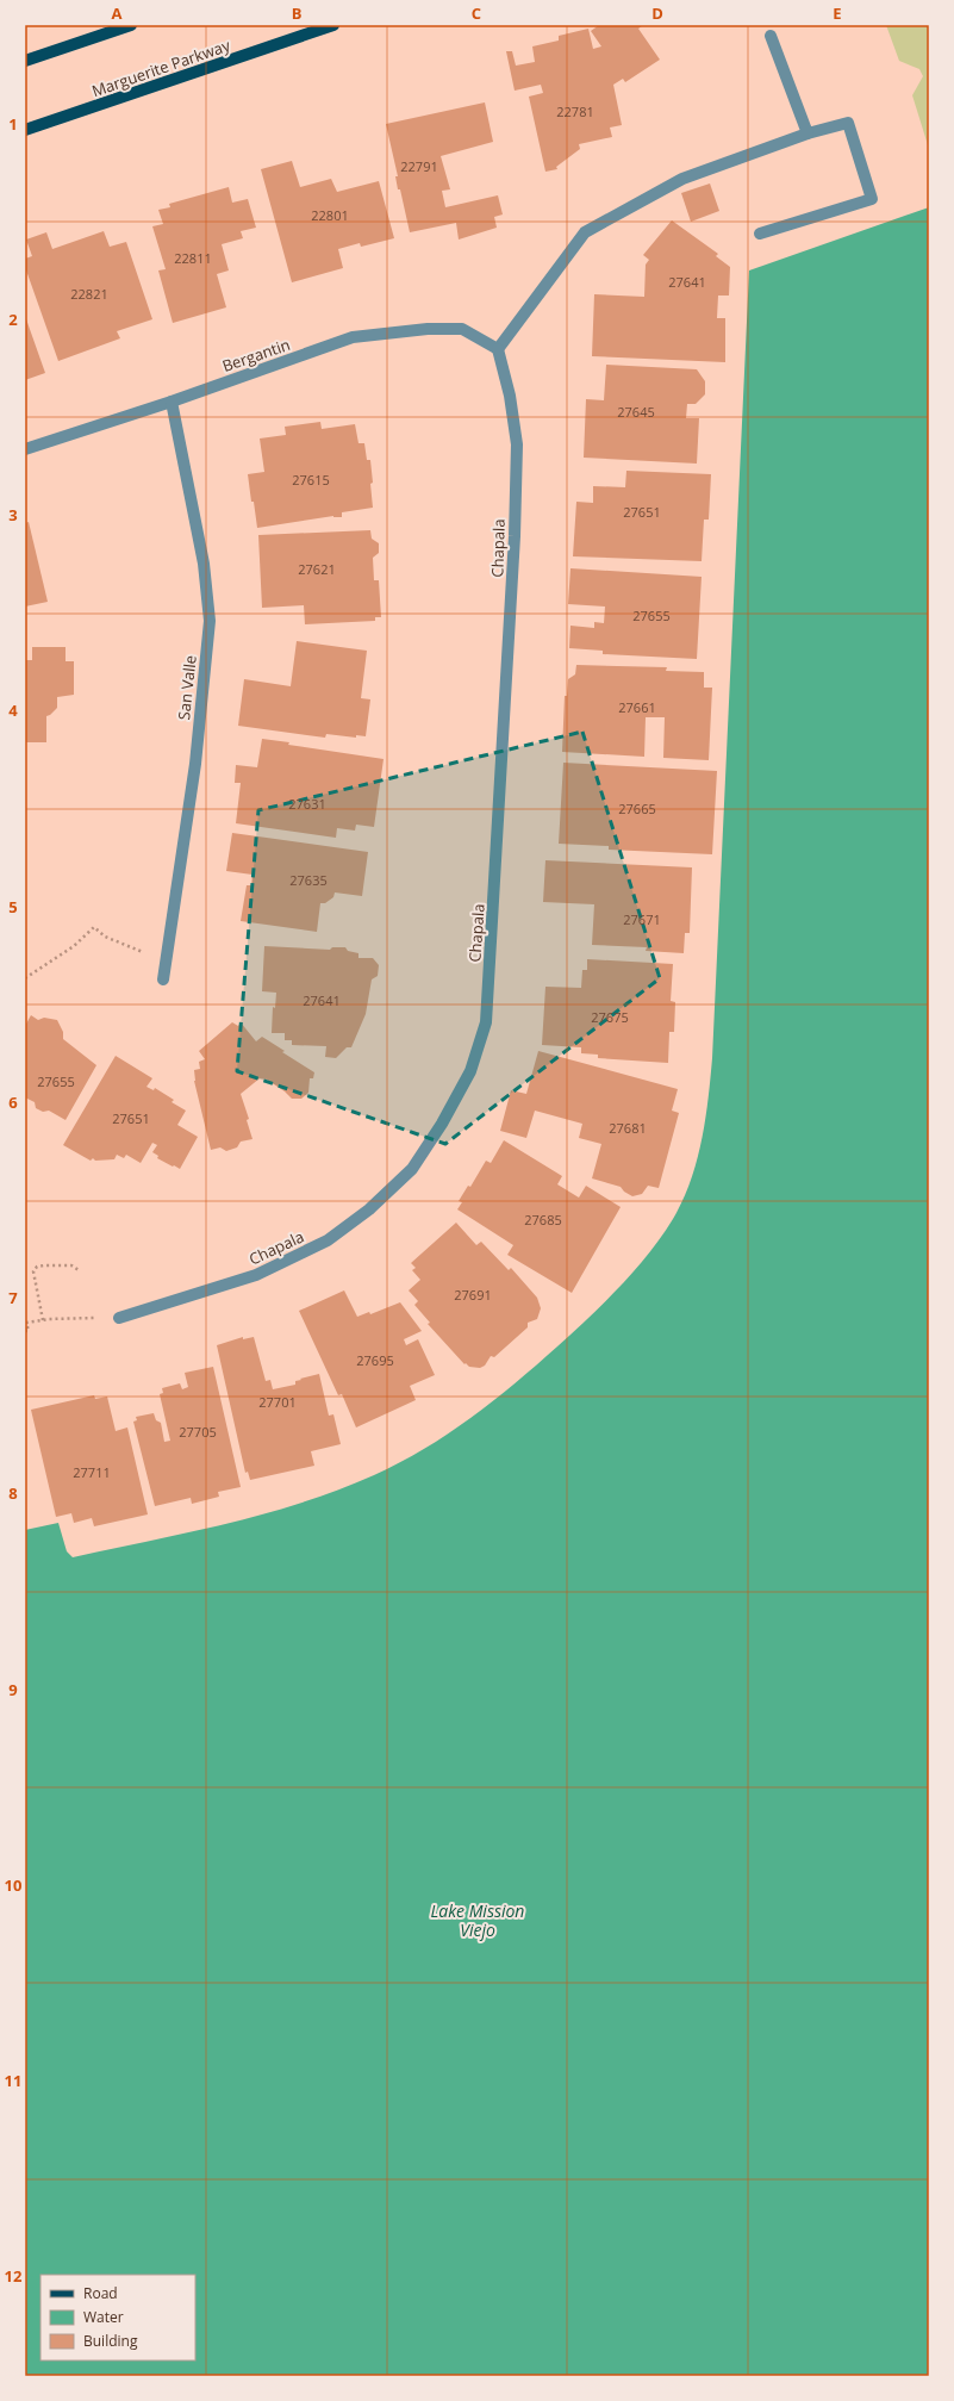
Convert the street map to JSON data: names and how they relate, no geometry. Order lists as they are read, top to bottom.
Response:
{
  "streets": {
    "main road": ["Marguerite Parkway"],
    "street": ["Bergantin", "Chapala", "San Valle"]
  },
  "crossings": [
    ["Bergantin", "Chapala"],
    ["Bergantin", "San Valle"]
  ],
  "water": ["Lake Mission Viejo"],
  "house_numbers": [
    "22781",
    "22791",
    "22801",
    "22811",
    "27641",
    "22821",
    "27645",
    "27615",
    "27651",
    "27621",
    "27655",
    "27661",
    "27631",
    "27665",
    "27635",
    "27671",
    "27641",
    "27675",
    "27655",
    "27651",
    "27681",
    "27685",
    "27691",
    "27695",
    "27701",
    "27705",
    "27711"
  ],
  "legend": ["Road", "Water", "Building"],
  "grid": {
    "columns": [
      "A",
      "B",
      "C",
      "D",
      "E"
    ],
    "rows": [
      "1",
      "2",
      "3",
      "4",
      "5",
      "6",
      "7",
      "8",
      "9",
      "10",
      "11",
      "12"
    ]
  }
}
